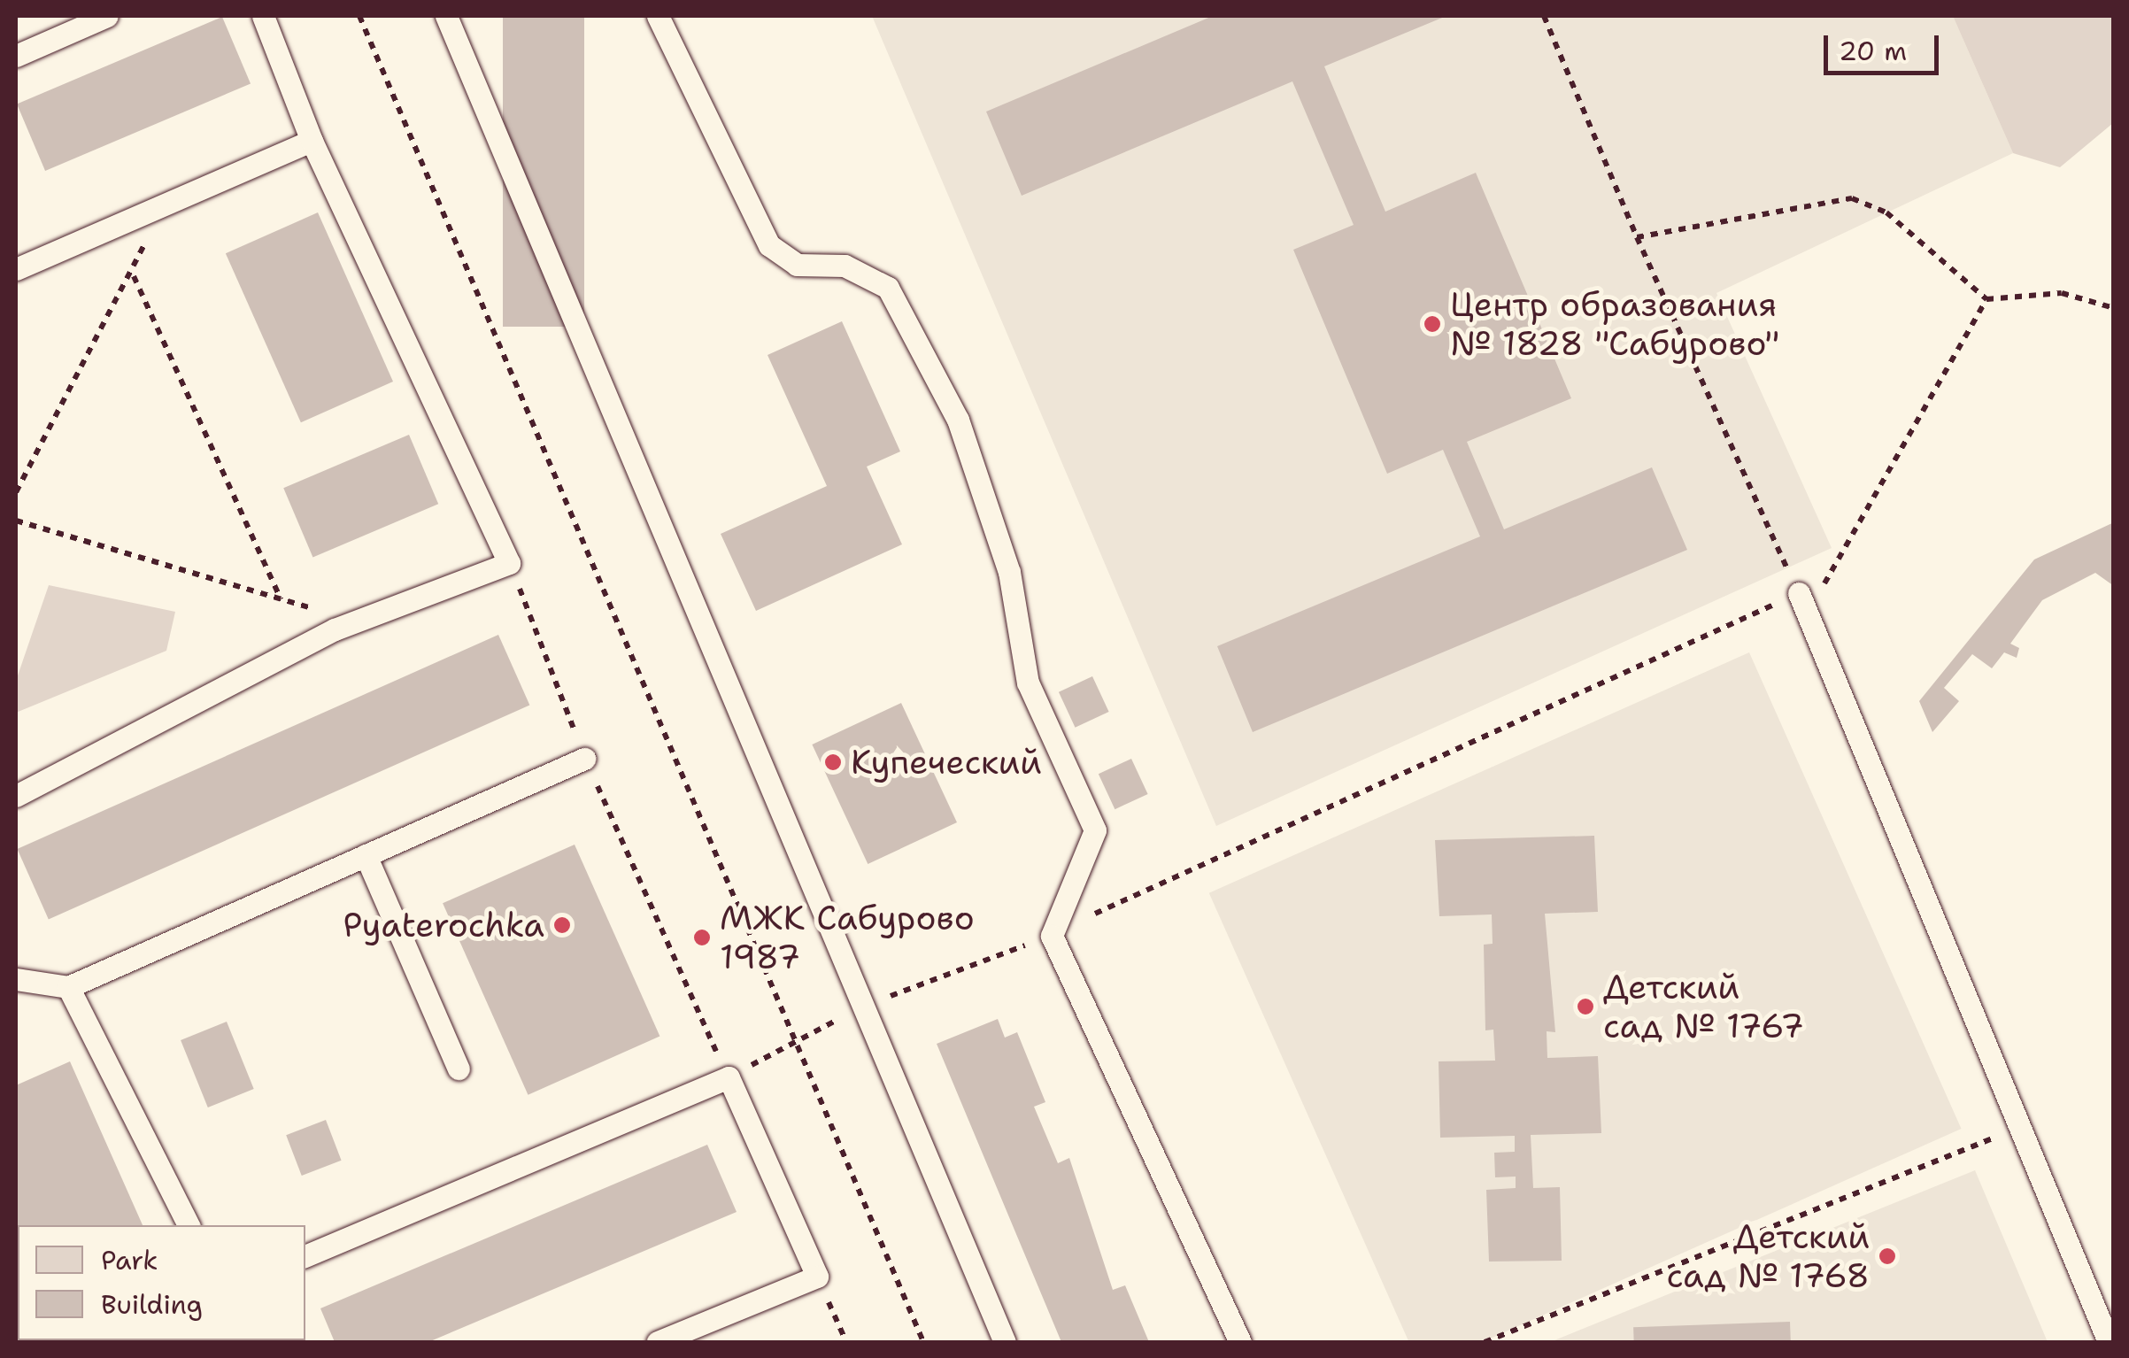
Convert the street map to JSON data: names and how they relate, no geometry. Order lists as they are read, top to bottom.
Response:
{
  "places": [
    "Центр образования № 1828 \"Сабурово\"",
    "Купеческий",
    "Pyaterochka",
    "МЖК Сабурово 1987",
    "Детский сад № 1767",
    "Детский сад № 1768"
  ],
  "legend": ["Park", "Building"],
  "scale_bar": "20 m"
}
